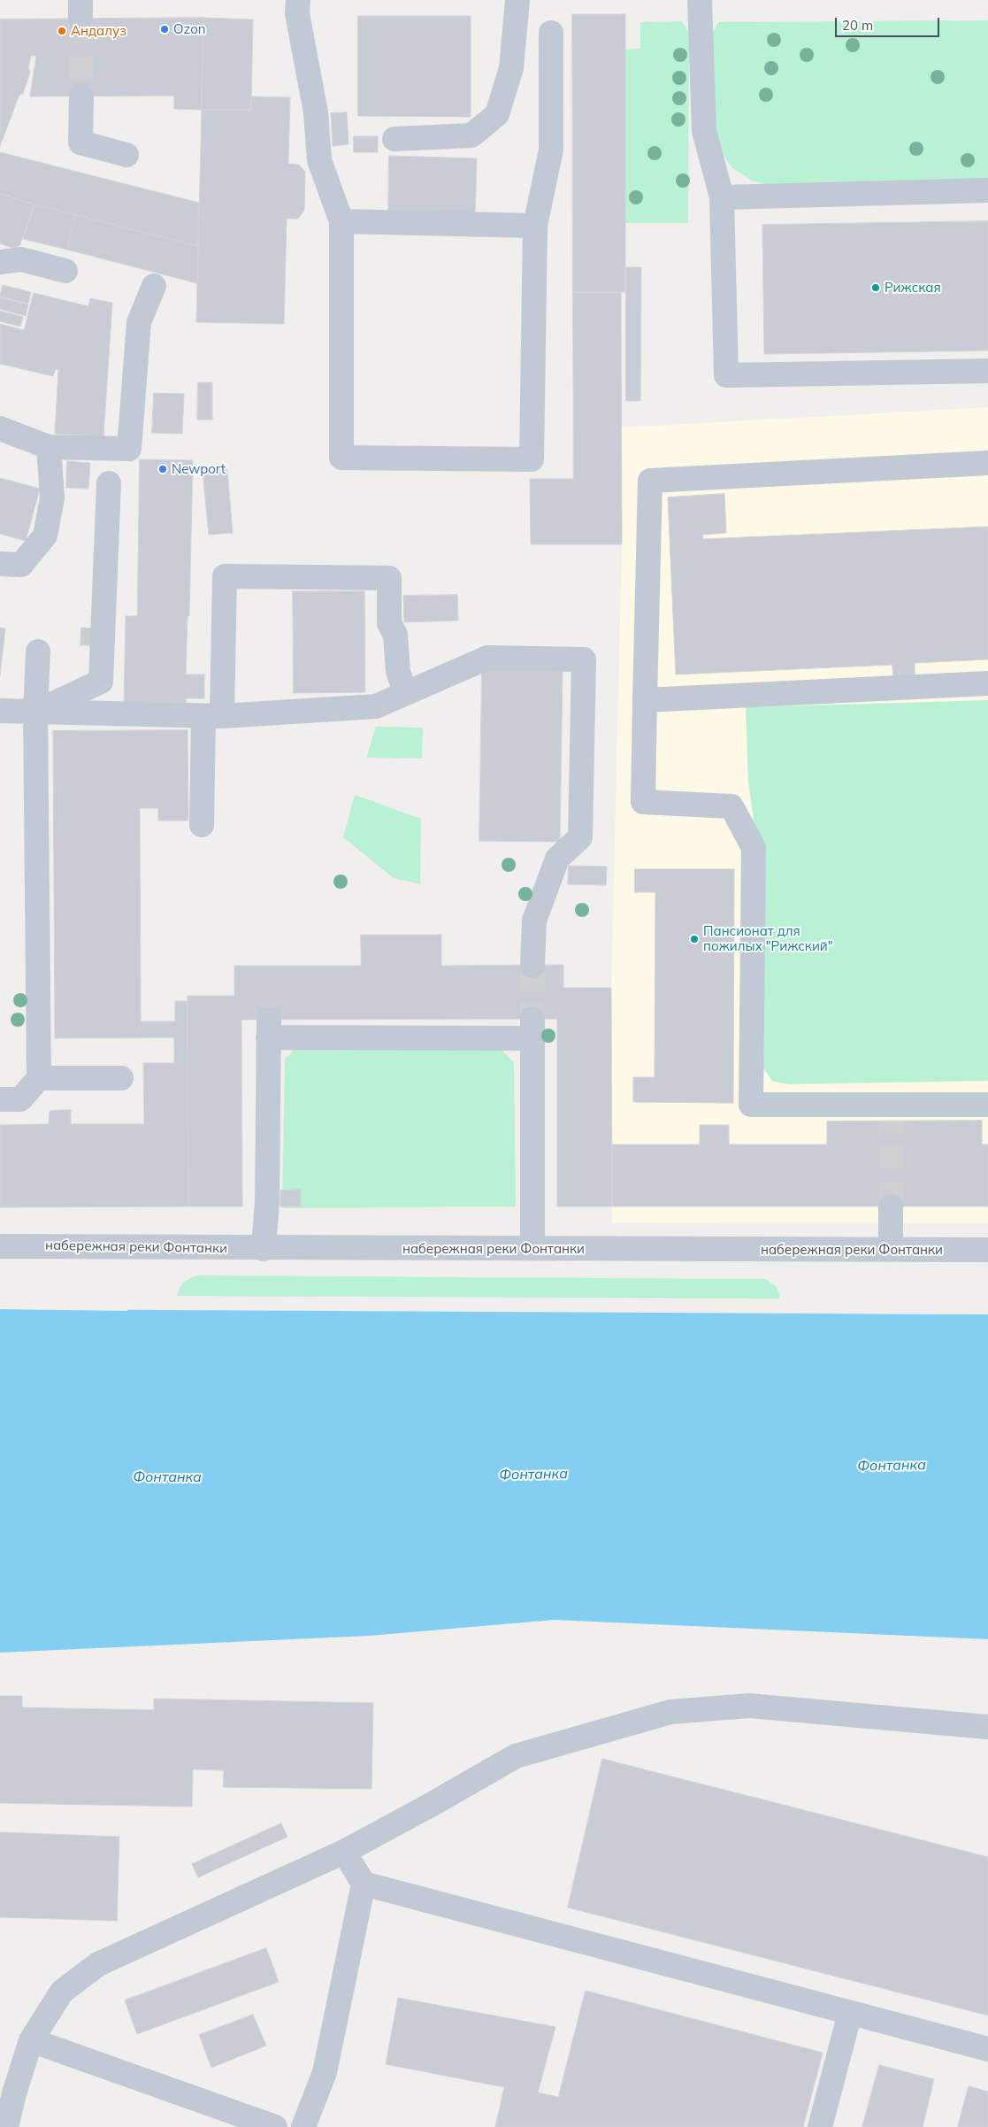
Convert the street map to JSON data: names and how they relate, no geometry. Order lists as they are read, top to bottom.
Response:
{
  "streets": {
    "street": ["набережная реки Фонтанки"]
  },
  "water": ["Фонтанка"],
  "places": [
    "Ozon",
    "Андалуз",
    "Рижская",
    "Newport",
    "Пансионат для пожилых \"Рижский\""
  ],
  "scale_bar": "20 m"
}
